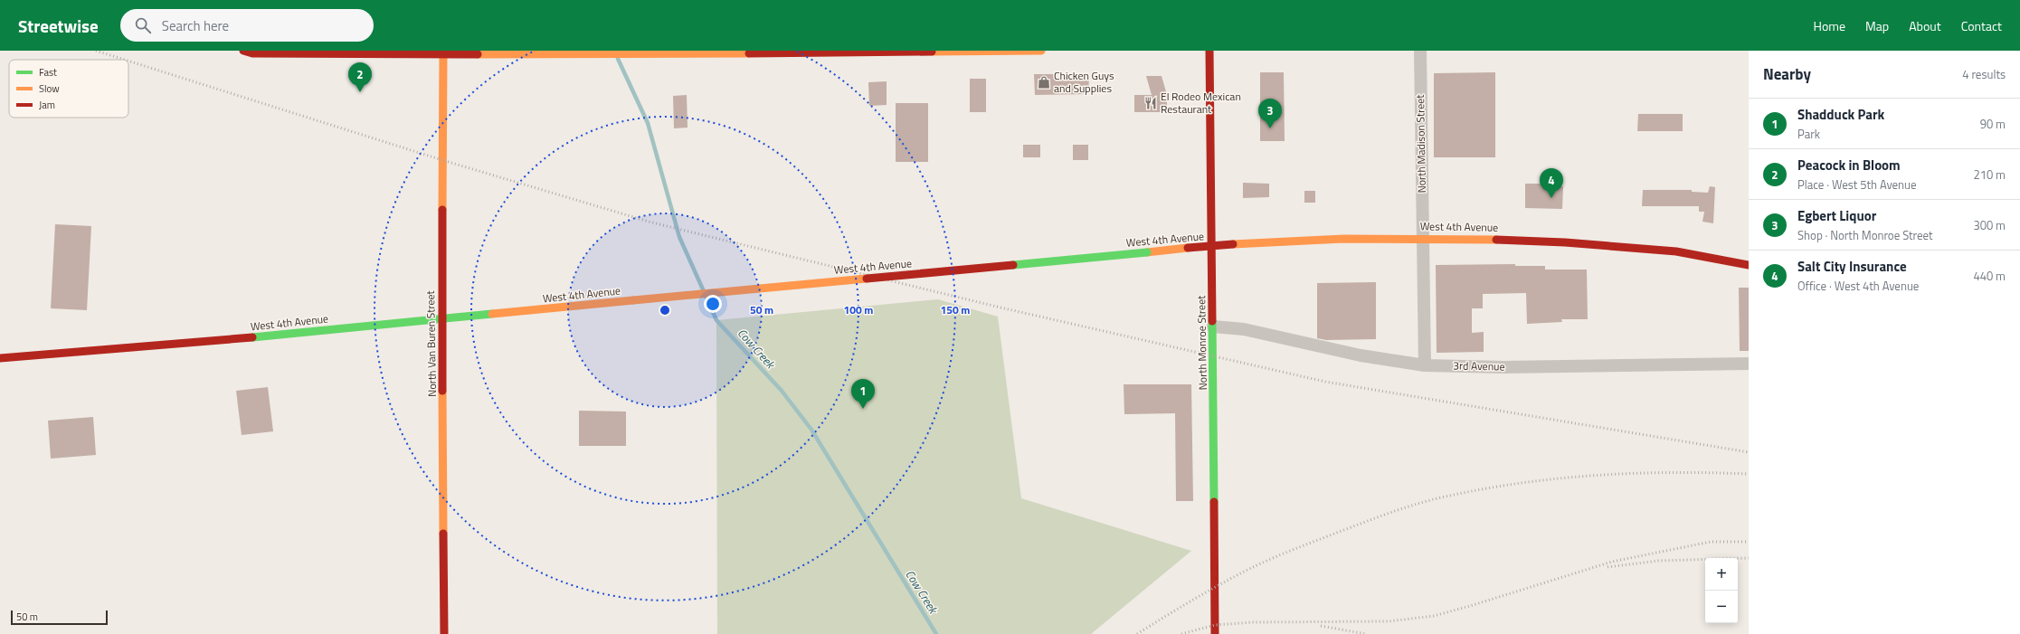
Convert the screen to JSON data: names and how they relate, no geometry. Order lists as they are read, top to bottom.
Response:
{
  "streets": {
    "street": [
      "North Madison Street",
      "West 4th Avenue",
      "North Monroe Street",
      "North Van Buren Street",
      "3rd Avenue"
    ]
  },
  "crossings": [
    ["North Madison Street", "West 4th Avenue"],
    ["North Madison Street", "3rd Avenue"],
    ["West 4th Avenue", "North Van Buren Street"],
    ["North Monroe Street", "3rd Avenue"]
  ],
  "water": ["Cow Creek"],
  "places": {
    "shop": ["Chicken Guys and Supplies"],
    "restaurant": ["El Rodeo Mexican Restaurant"]
  },
  "legend": ["Fast", "Slow", "Jam"],
  "scale_bar": "50 m",
  "page": {
    "header": "Streetwise",
    "search": "Search here",
    "nav": [
      "Home",
      "Map",
      "About",
      "Contact"
    ],
    "heading": ["Nearby", "4 results"],
    "pins": [
      "2",
      "3",
      "4",
      "1"
    ],
    "list": [
      {
        "mark": "1",
        "name": "Shadduck Park",
        "note": "Park",
        "value": "90 m"
      },
      {
        "mark": "2",
        "name": "Peacock in Bloom",
        "note": "Place · West 5th Avenue",
        "value": "210 m"
      },
      {
        "mark": "3",
        "name": "Egbert Liquor",
        "note": "Shop · North Monroe Street",
        "value": "300 m"
      },
      {
        "mark": "4",
        "name": "Salt City Insurance",
        "note": "Office · West 4th Avenue",
        "value": "440 m"
      }
    ],
    "map_buttons": ["+", "−"],
    "scale": "50 m"
  },
  "rings": ["50 m", "100 m", "150 m"]
}
